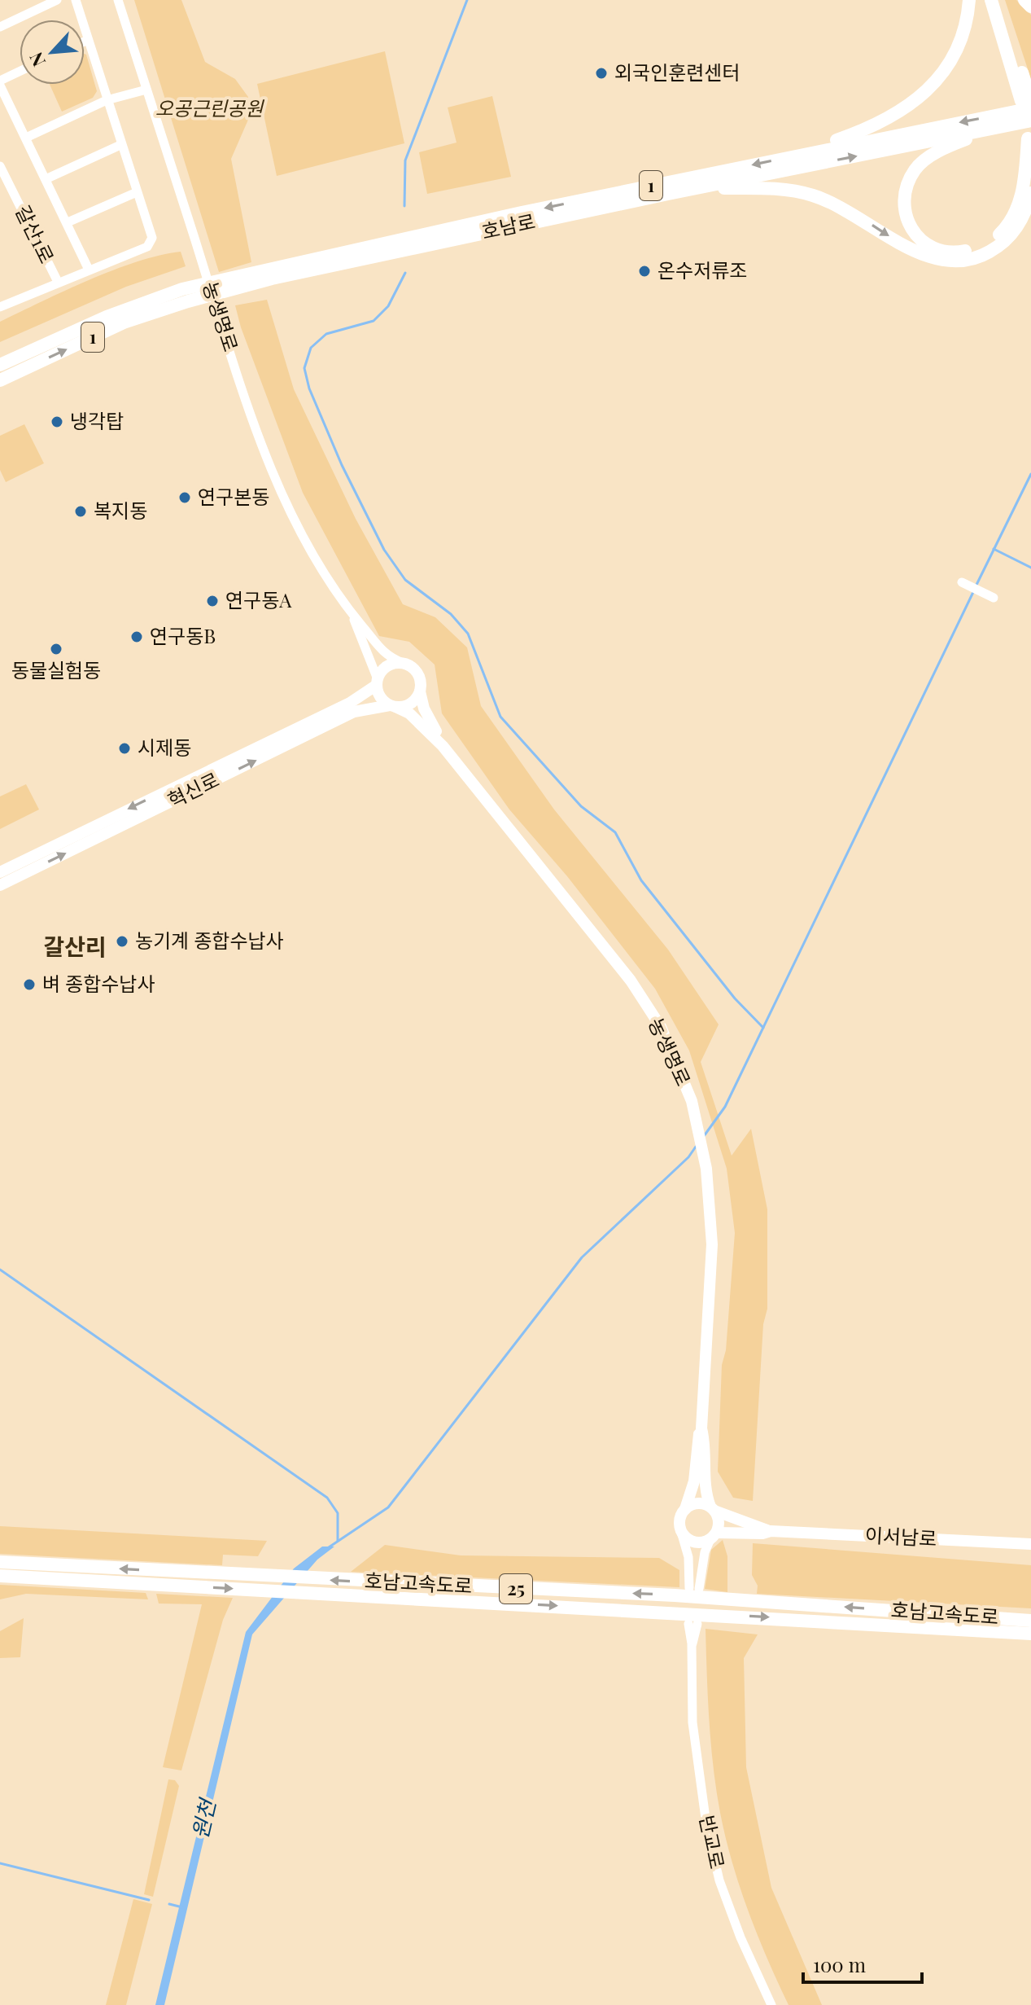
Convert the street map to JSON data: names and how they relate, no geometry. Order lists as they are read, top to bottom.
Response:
{
  "streets": {
    "highway": [
      "1",
      "호남로",
      "호남고속도로",
      "25"
    ],
    "main road": ["농생명로", "혁신로", "이서남로"],
    "street": ["갈산1로", "반교로"]
  },
  "crossings": [
    ["농생명로", "혁신로"],
    ["농생명로", "이서남로"]
  ],
  "districts": ["갈산리"],
  "water": ["원천"],
  "parks": ["오공근린공원"],
  "places": [
    "외국인훈련센터",
    "온수저류조",
    "냉각탑",
    "연구본동",
    "복지동",
    "연구동A",
    "연구동B",
    "동물실험동",
    "시제동",
    "농기계 종합수납사",
    "벼 종합수납사"
  ],
  "scale_bar": "100 m",
  "north": "bottom left"
}
